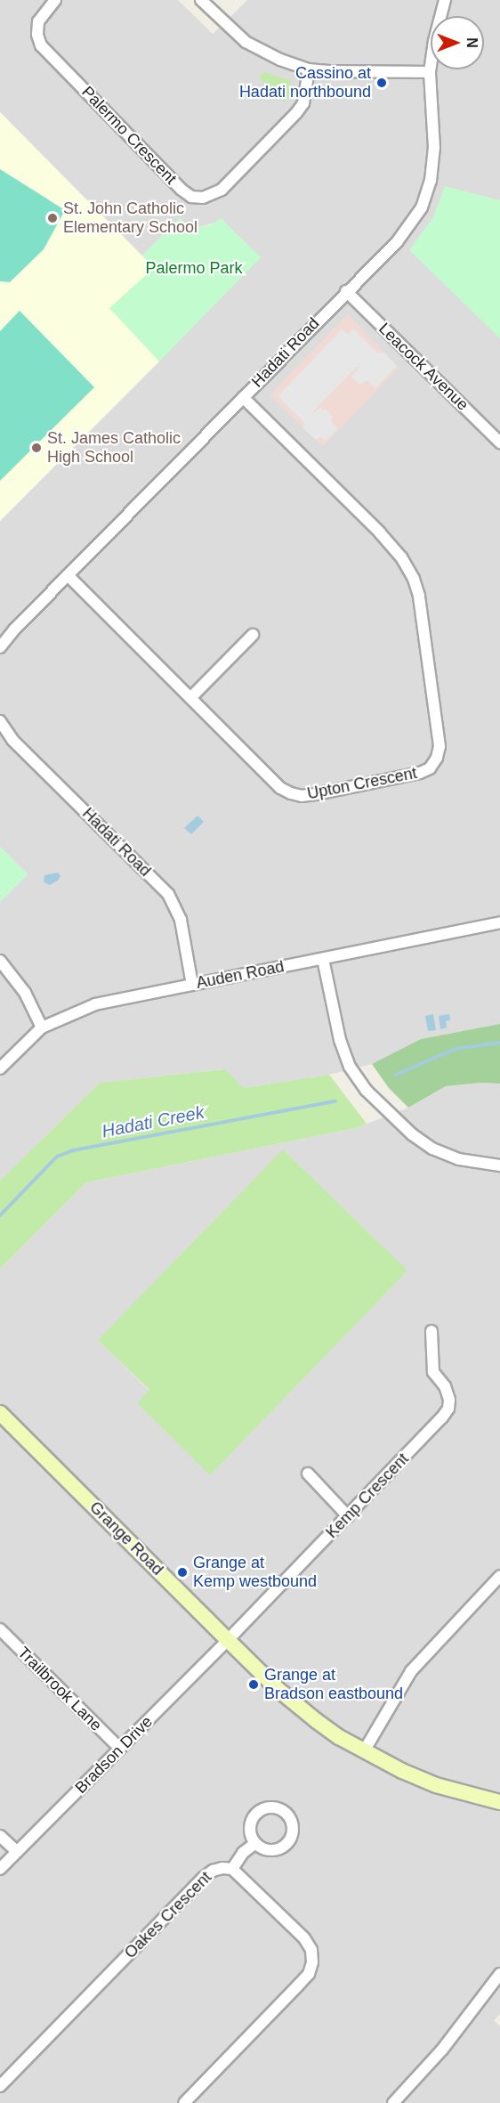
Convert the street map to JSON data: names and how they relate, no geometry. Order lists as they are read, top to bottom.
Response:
{
  "streets": {
    "main road": ["Grange Road"],
    "street": [
      "Palermo Crescent",
      "Hadati Road",
      "Leacock Avenue",
      "Upton Crescent",
      "Auden Road",
      "Kemp Crescent",
      "Trailbrook Lane",
      "Bradson Drive",
      "Oakes Crescent"
    ]
  },
  "crossings": [
    ["Hadati Road", "Leacock Avenue"],
    ["Hadati Road", "Upton Crescent"],
    ["Hadati Road", "Auden Road"],
    ["Kemp Crescent", "Grange Road"],
    ["Kemp Crescent", "Bradson Drive"],
    ["Grange Road", "Bradson Drive"],
    ["Trailbrook Lane", "Bradson Drive"]
  ],
  "water": ["Hadati Creek"],
  "parks": ["Palermo Park"],
  "places": [
    "Cassino at Hadati northbound",
    "St. John Catholic Elementary School",
    "St. James Catholic High School",
    "Grange at Kemp westbound",
    "Grange at Bradson eastbound"
  ],
  "north": "right"
}
